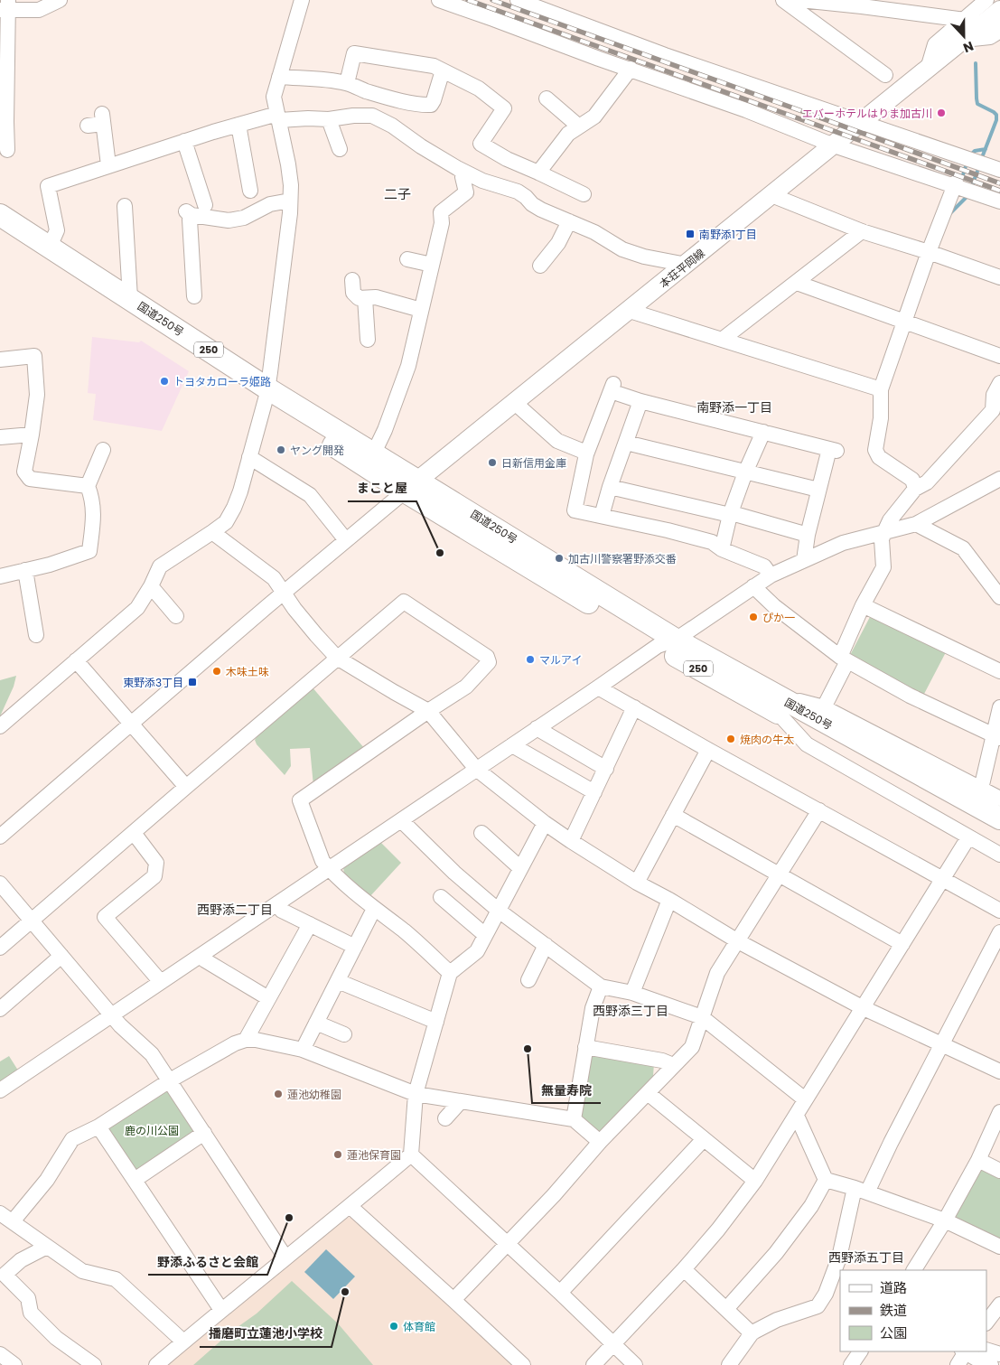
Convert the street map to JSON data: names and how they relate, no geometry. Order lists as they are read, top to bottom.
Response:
{
  "streets": {
    "highway": ["国道250号", "250"],
    "main road": ["本荘平岡線"]
  },
  "crossings": [
    ["本荘平岡線", "国道250号"]
  ],
  "districts": [
    "二子",
    "南野添一丁目",
    "西野添二丁目",
    "西野添三丁目",
    "西野添五丁目"
  ],
  "parks": ["鹿の川公園"],
  "places": {
    "other": [
      "エバーホテルはりま加古川",
      "トヨタカローラ姫路",
      "ヤング開発",
      "日新信用金庫",
      "まこと屋",
      "加古川警察署野添交番",
      "ぴか一",
      "マルアイ",
      "木味土味",
      "焼肉の牛太",
      "無量寿院",
      "蓮池幼稚園",
      "蓮池保育園",
      "野添ふるさと会館",
      "播磨町立蓮池小学校",
      "体育館"
    ],
    "transit": ["南野添1丁目", "東野添3丁目"]
  },
  "legend": ["道路", "鉄道", "公園"],
  "north": "bottom"
}
